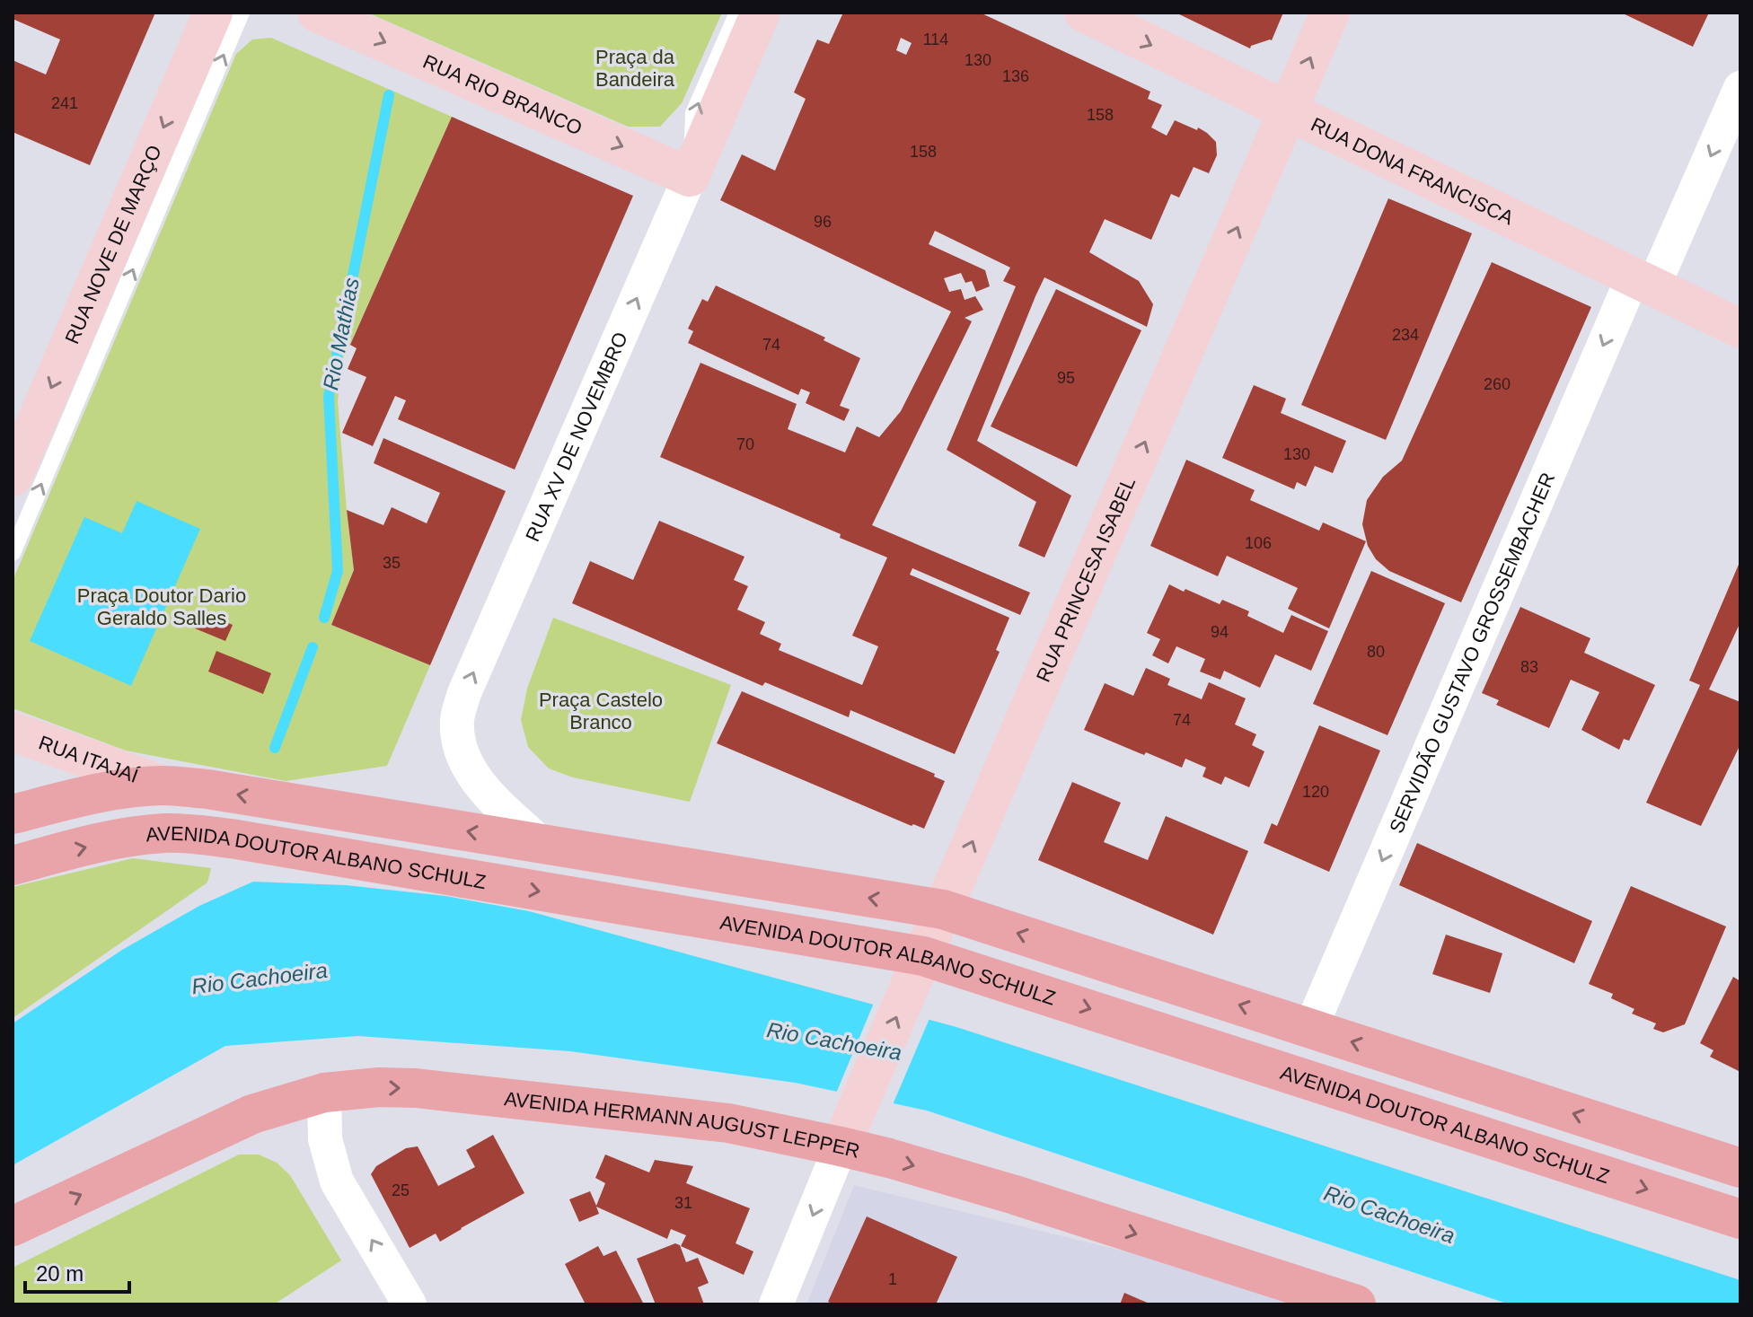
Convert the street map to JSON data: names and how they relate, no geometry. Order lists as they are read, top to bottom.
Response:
{
  "streets": {
    "main road": [
      "RUA RIO BRANCO",
      "RUA DONA FRANCISCA",
      "RUA NOVE DE MARÇO",
      "RUA XV DE NOVEMBRO",
      "RUA PRINCESA ISABEL",
      "RUA ITAJAÍ",
      "AVENIDA DOUTOR ALBANO SCHULZ",
      "AVENIDA HERMANN AUGUST LEPPER"
    ],
    "street": ["SERVIDÃO GUSTAVO GROSSEMBACHER"]
  },
  "crossings": [
    ["RUA RIO BRANCO", "RUA XV DE NOVEMBRO"],
    ["RUA DONA FRANCISCA", "RUA PRINCESA ISABEL"],
    ["RUA DONA FRANCISCA", "SERVIDÃO GUSTAVO GROSSEMBACHER"],
    ["RUA PRINCESA ISABEL", "AVENIDA DOUTOR ALBANO SCHULZ"],
    ["RUA PRINCESA ISABEL", "AVENIDA HERMANN AUGUST LEPPER"]
  ],
  "one_way": [
    "RUA RIO BRANCO",
    "RUA NOVE DE MARÇO",
    "RUA XV DE NOVEMBRO",
    "RUA PRINCESA ISABEL",
    "SERVIDÃO GUSTAVO GROSSEMBACHER"
  ],
  "water": ["Rio Mathias", "Rio Cachoeira"],
  "parks": ["Praça da Bandeira", "Praça Doutor Dario Geraldo Salles", "Praça Castelo Branco"],
  "house_numbers": [
    "114",
    "130",
    "136",
    "241",
    "158",
    "158",
    "96",
    "234",
    "74",
    "95",
    "260",
    "70",
    "130",
    "106",
    "35",
    "94",
    "80",
    "83",
    "74",
    "120",
    "25",
    "31",
    "1"
  ],
  "scale_bar": "20 m"
}
